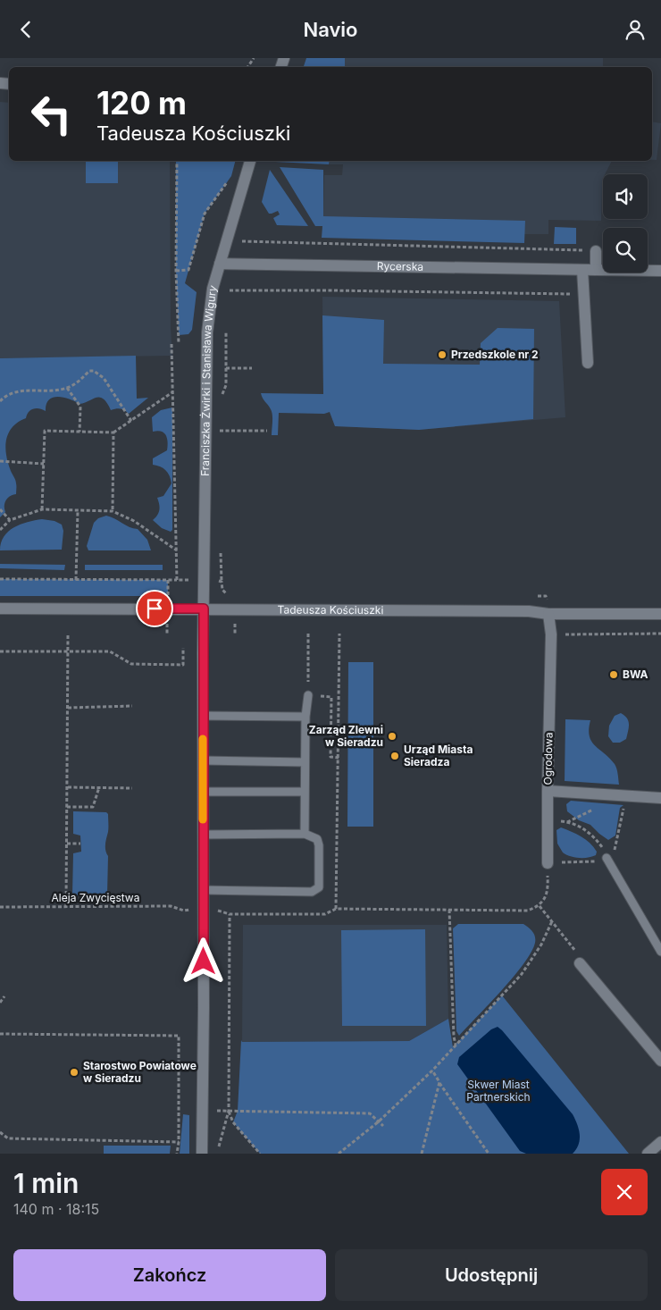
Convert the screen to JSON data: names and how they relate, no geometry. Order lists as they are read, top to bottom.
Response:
{
  "streets": {
    "street": [
      "Rycerska",
      "Franciszka Żwirki i Stanisława Wigury",
      "Tadeusza Kościuszki",
      "Ogrodowa"
    ],
    "path": ["Aleja Zwycięstwa"]
  },
  "crossings": [
    ["Rycerska", "Franciszka Żwirki i Stanisława Wigury"],
    ["Franciszka Żwirki i Stanisława Wigury", "Tadeusza Kościuszki"],
    ["Tadeusza Kościuszki", "Ogrodowa"]
  ],
  "parks": ["Skwer Miast Partnerskich"],
  "places": [
    "Przedszkole nr 2",
    "BWA",
    "Zarząd Zlewni w Sieradzu",
    "Urząd Miasta Sieradza",
    "Starostwo Powiatowe w Sieradzu"
  ],
  "page": {
    "header": "Navio",
    "turn": ["120 m", "Tadeusza Kościuszki"],
    "heading": ["1 min", "140 m · 18:15"],
    "buttons": ["Zakończ", "Udostępnij"]
  }
}
